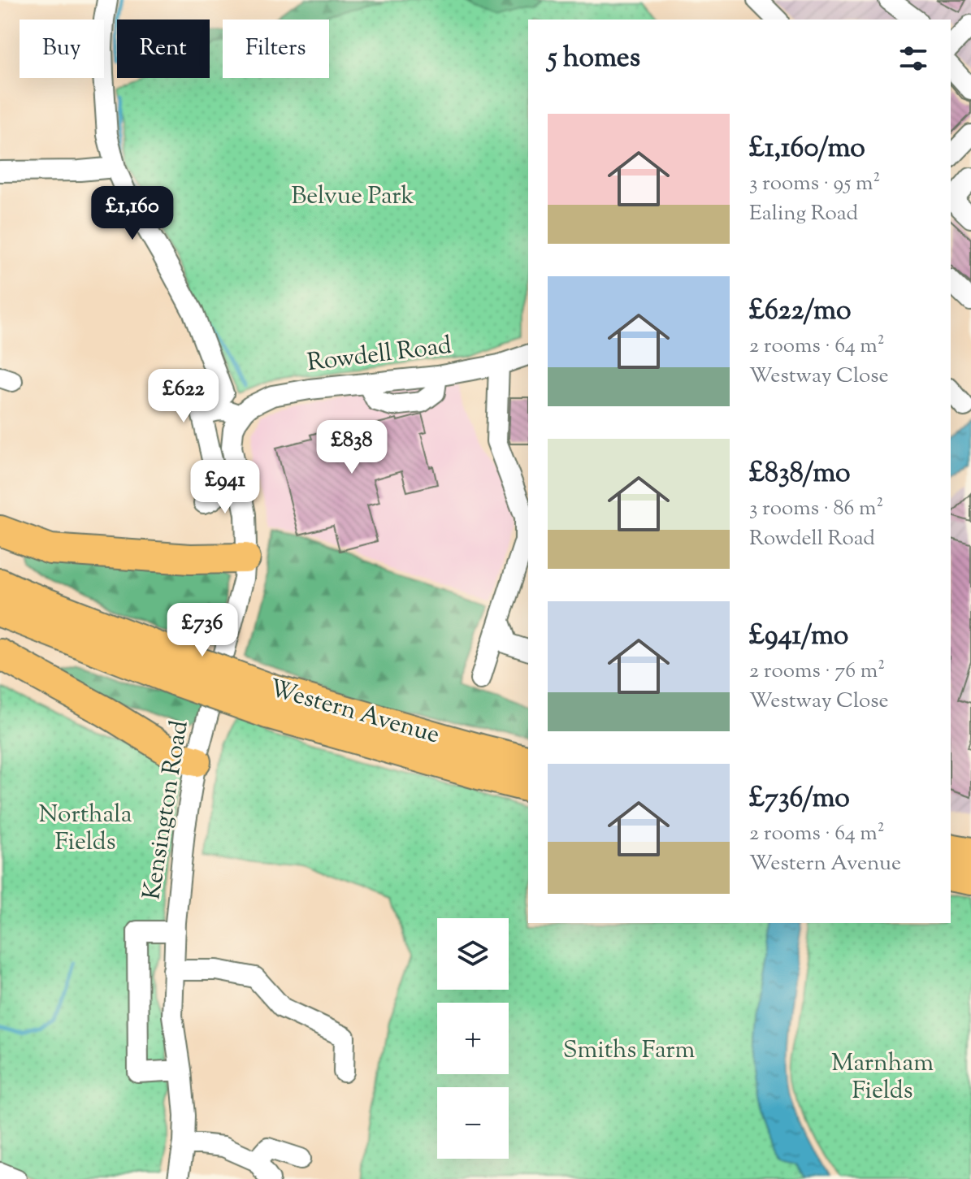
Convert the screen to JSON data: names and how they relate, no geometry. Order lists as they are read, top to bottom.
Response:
{
  "streets": {
    "highway": ["Western Avenue"],
    "street": ["Rowdell Road", "Kensington Road"]
  },
  "crossings": [
    ["Rowdell Road", "Kensington Road"]
  ],
  "parks": [
    "Belvue Park",
    "Northala Fields",
    "Smiths Farm",
    "Marnham Fields"
  ],
  "page": {
    "chip": ["Buy", "Rent", "Filters"],
    "heading": "5 homes",
    "list": [
      {
        "name": "£1,160/mo",
        "note": "3 rooms · 95 m² · Ealing Road"
      },
      {
        "name": "£622/mo",
        "note": "2 rooms · 64 m² · Westway Close"
      },
      {
        "name": "£838/mo",
        "note": "3 rooms · 86 m² · Rowdell Road"
      },
      {
        "name": "£941/mo",
        "note": "2 rooms · 76 m² · Westway Close"
      },
      {
        "name": "£736/mo",
        "note": "2 rooms · 64 m² · Western Avenue"
      }
    ],
    "price": [
      "£1,160",
      "£622",
      "£838",
      "£941",
      "£736"
    ],
    "map_buttons": ["+", "−"]
  }
}
